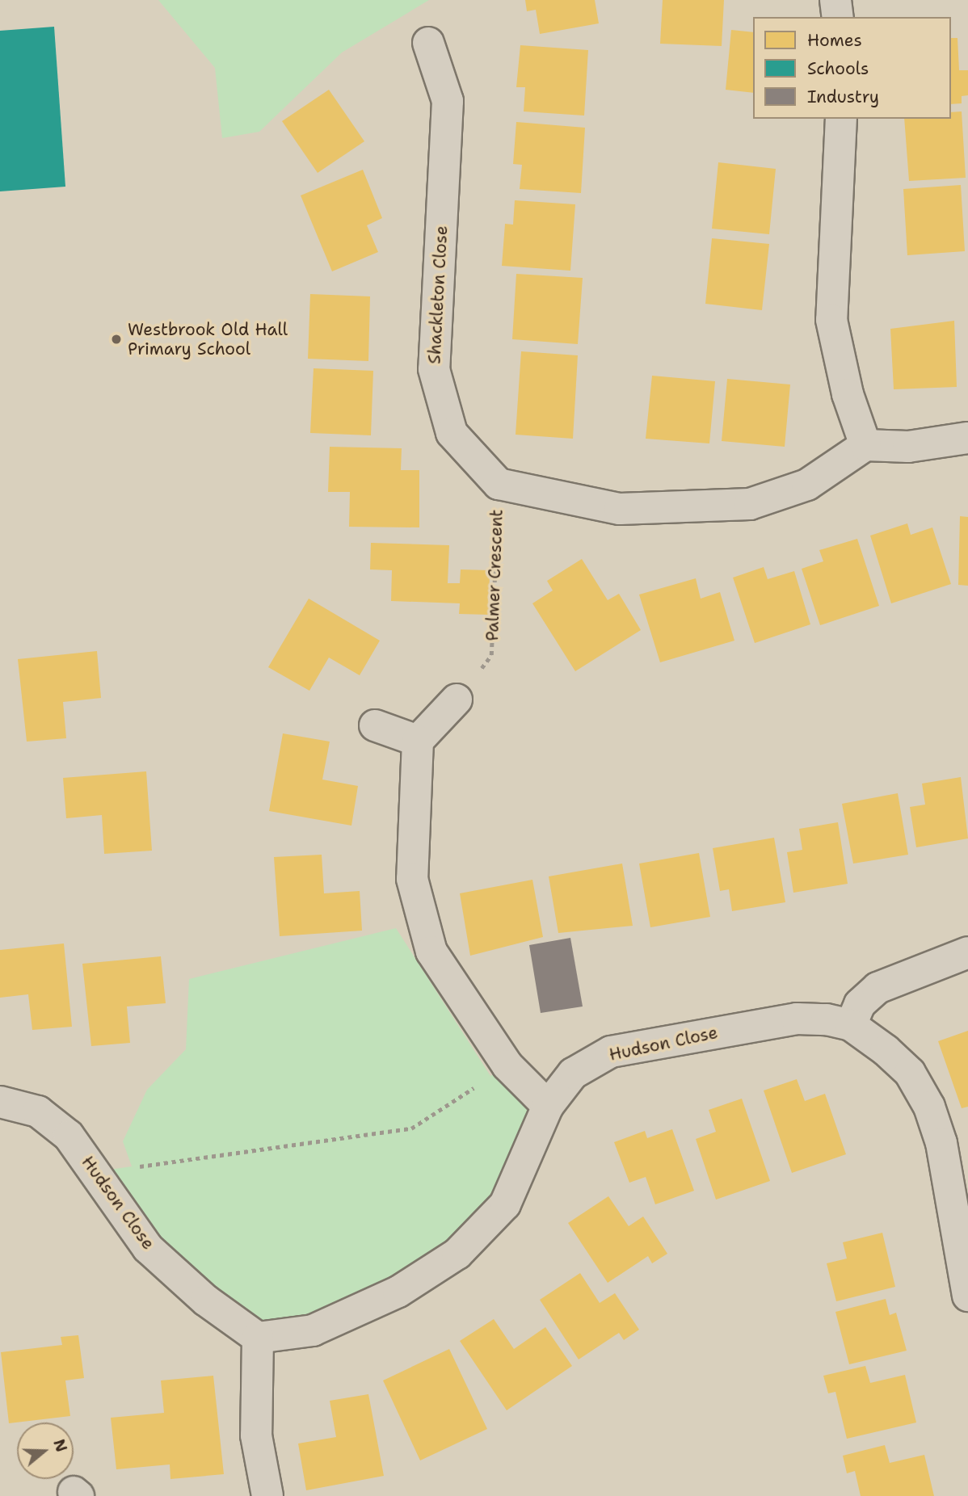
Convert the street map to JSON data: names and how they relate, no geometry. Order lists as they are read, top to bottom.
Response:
{
  "streets": {
    "street": ["Shackleton Close", "Hudson Close"],
    "path": ["Palmer Crescent"]
  },
  "crossings": [
    ["Shackleton Close", "Palmer Crescent"]
  ],
  "places": ["Westbrook Old Hall Primary School"],
  "legend": ["Homes", "Schools", "Industry"],
  "north": "right"
}
